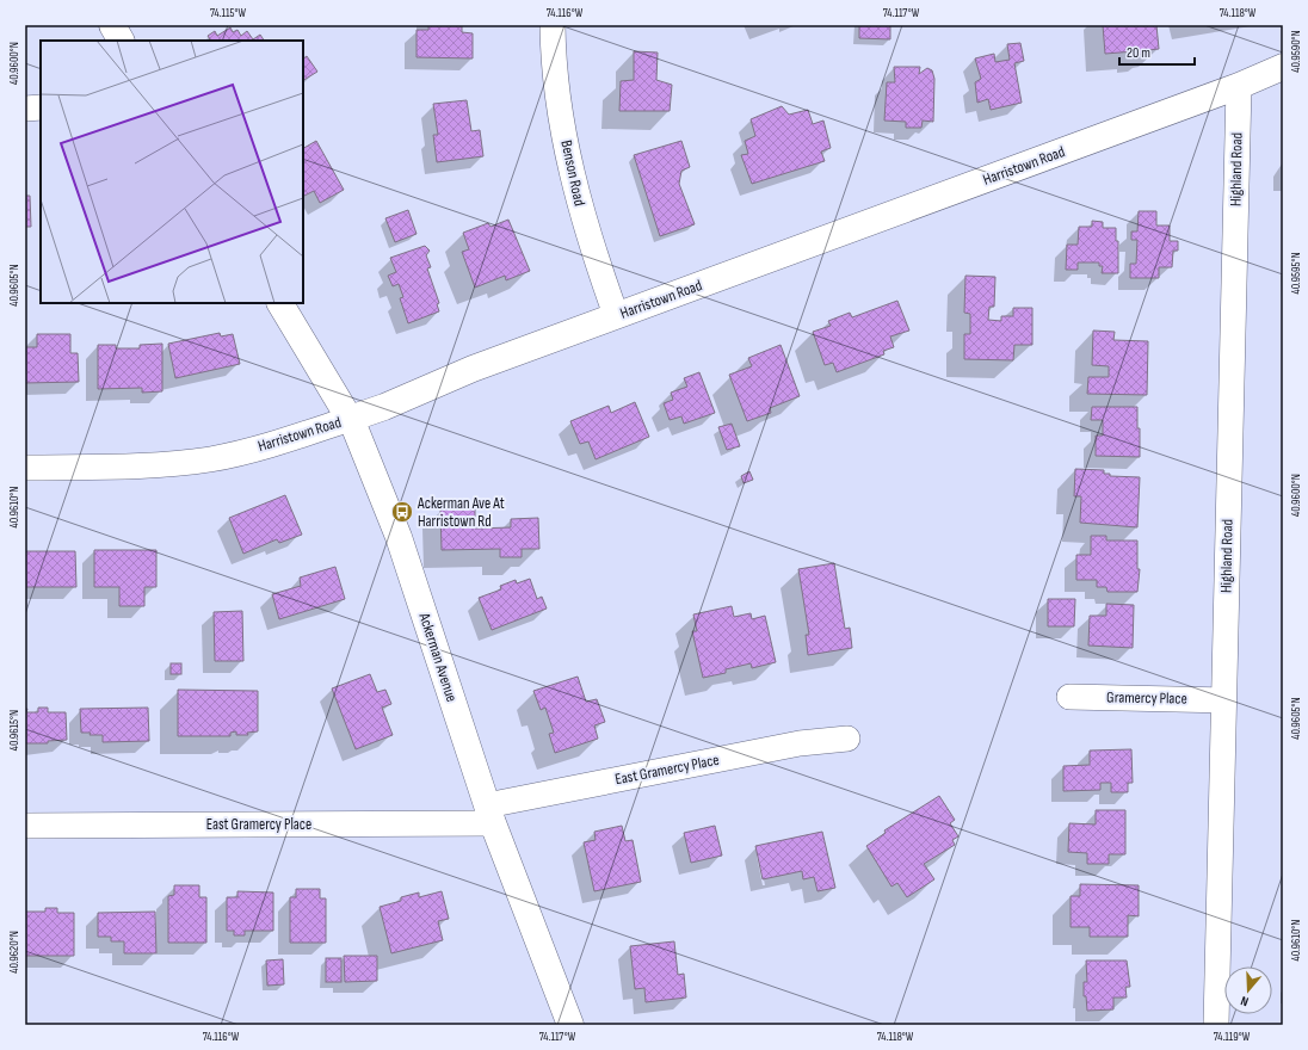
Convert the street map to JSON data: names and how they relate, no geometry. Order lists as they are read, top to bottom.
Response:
{
  "streets": {
    "street": [
      "Harristown Road",
      "Highland Road",
      "Benson Road",
      "Ackerman Avenue",
      "Gramercy Place",
      "East Gramercy Place"
    ]
  },
  "crossings": [
    ["Harristown Road", "Highland Road"],
    ["Harristown Road", "Benson Road"],
    ["Harristown Road", "Ackerman Avenue"],
    ["Highland Road", "Gramercy Place"],
    ["Ackerman Avenue", "East Gramercy Place"]
  ],
  "places": {
    "bus stop": ["Ackerman Ave At Harristown Rd"]
  },
  "scale_bar": "20 m",
  "north": "bottom",
  "coordinates": [
    "74.115°W",
    "74.116°W",
    "74.117°W",
    "74.118°W",
    "40.9590°N",
    "40.9600°N",
    "40.9595°N",
    "40.9605°N",
    "40.9610°N",
    "40.9615°N",
    "40.9620°N",
    "74.119°W"
  ]
}
